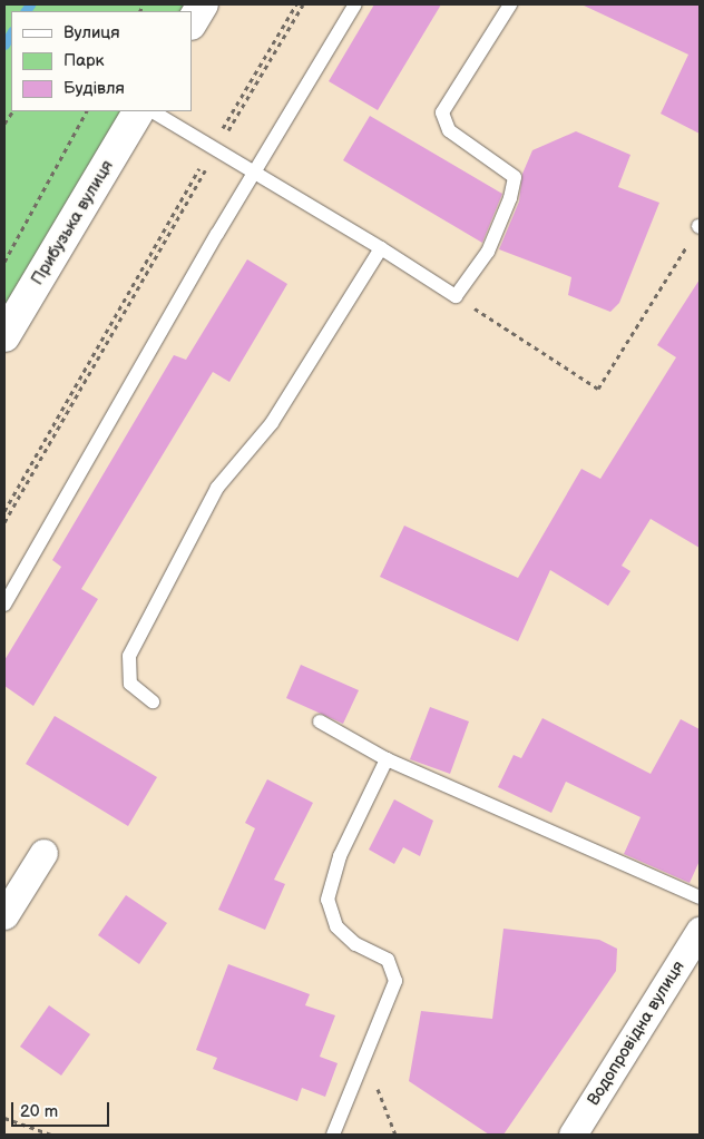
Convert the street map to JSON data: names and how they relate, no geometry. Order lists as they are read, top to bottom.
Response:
{
  "streets": {
    "street": ["Прибузька вулиця", "Водопровідна вулиця"]
  },
  "legend": ["Вулиця", "Парк", "Будівля"],
  "scale_bar": "20 m"
}
